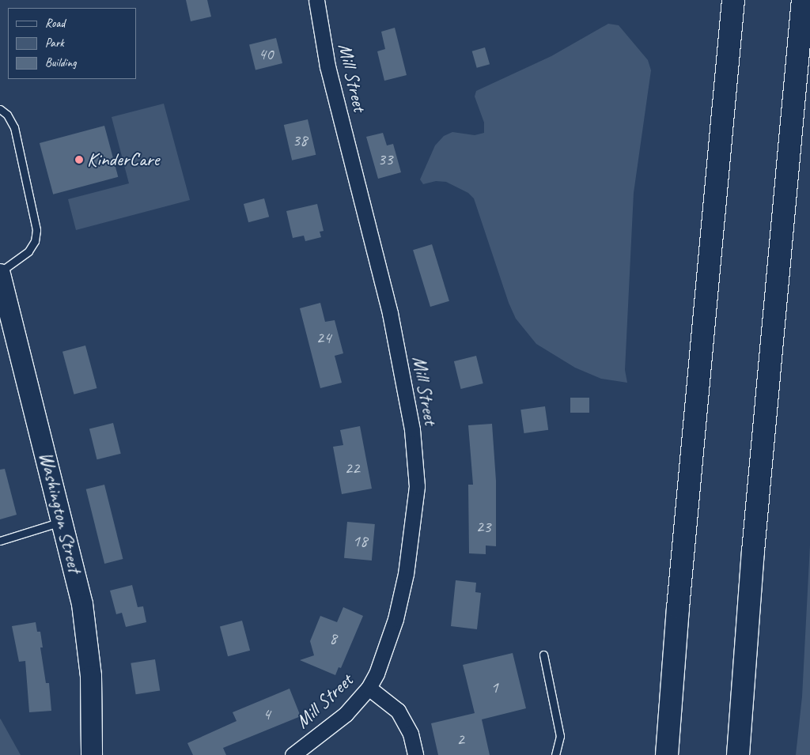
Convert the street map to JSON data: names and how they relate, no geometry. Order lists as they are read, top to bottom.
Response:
{
  "streets": {
    "main road": ["Washington Street"],
    "street": ["Mill Street"]
  },
  "places": ["KinderCare"],
  "house_numbers": [
    "40",
    "38",
    "33",
    "24",
    "22",
    "23",
    "18",
    "8",
    "1",
    "4",
    "2"
  ],
  "legend": ["Road", "Park", "Building"]
}
